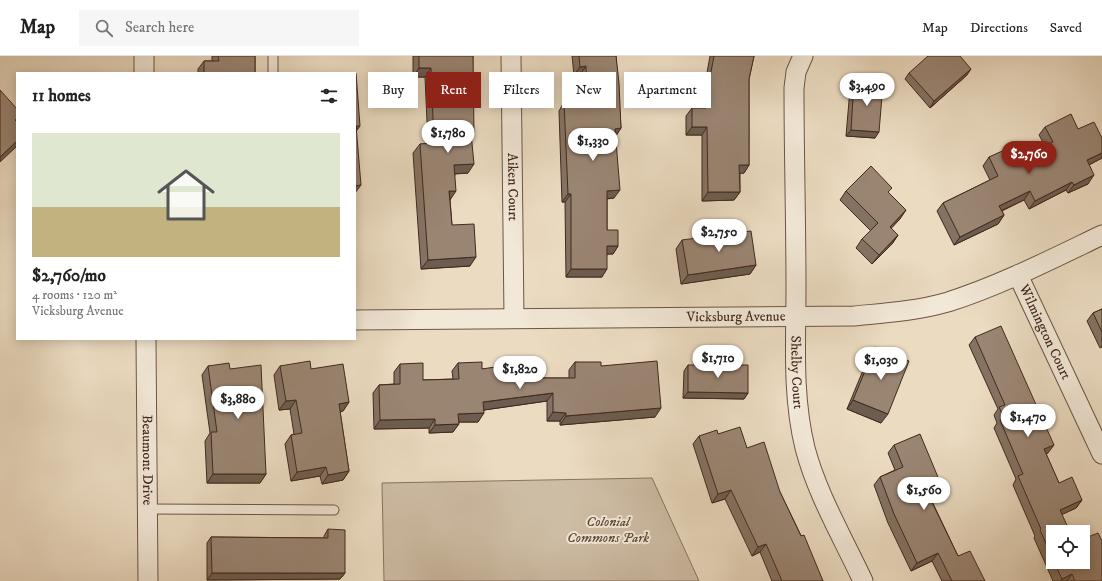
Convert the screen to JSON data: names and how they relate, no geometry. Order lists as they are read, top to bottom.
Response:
{
  "streets": {
    "street": [
      "Aiken Court",
      "Vicksburg Avenue",
      "Wilmington Court",
      "Shelby Court",
      "Beaumont Drive"
    ]
  },
  "crossings": [
    ["Aiken Court", "Vicksburg Avenue"],
    ["Vicksburg Avenue", "Wilmington Court"],
    ["Vicksburg Avenue", "Shelby Court"]
  ],
  "parks": ["Colonial Commons Park"],
  "page": {
    "header": "Map",
    "search": "Search here",
    "nav": ["Map", "Directions", "Saved"],
    "chip": [
      "Buy",
      "Rent",
      "Filters",
      "New",
      "Apartment"
    ],
    "heading": "11 homes",
    "price": [
      "$3,490",
      "$1,780",
      "$1,330",
      "$2,760",
      "$2,750",
      "$1,710",
      "$1,030",
      "$1,820",
      "$3,880",
      "$1,470",
      "$1,560"
    ],
    "list": [
      {
        "name": "$2,760/mo",
        "note": "4 rooms · 120 m² · Vicksburg Avenue"
      }
    ]
  }
}
